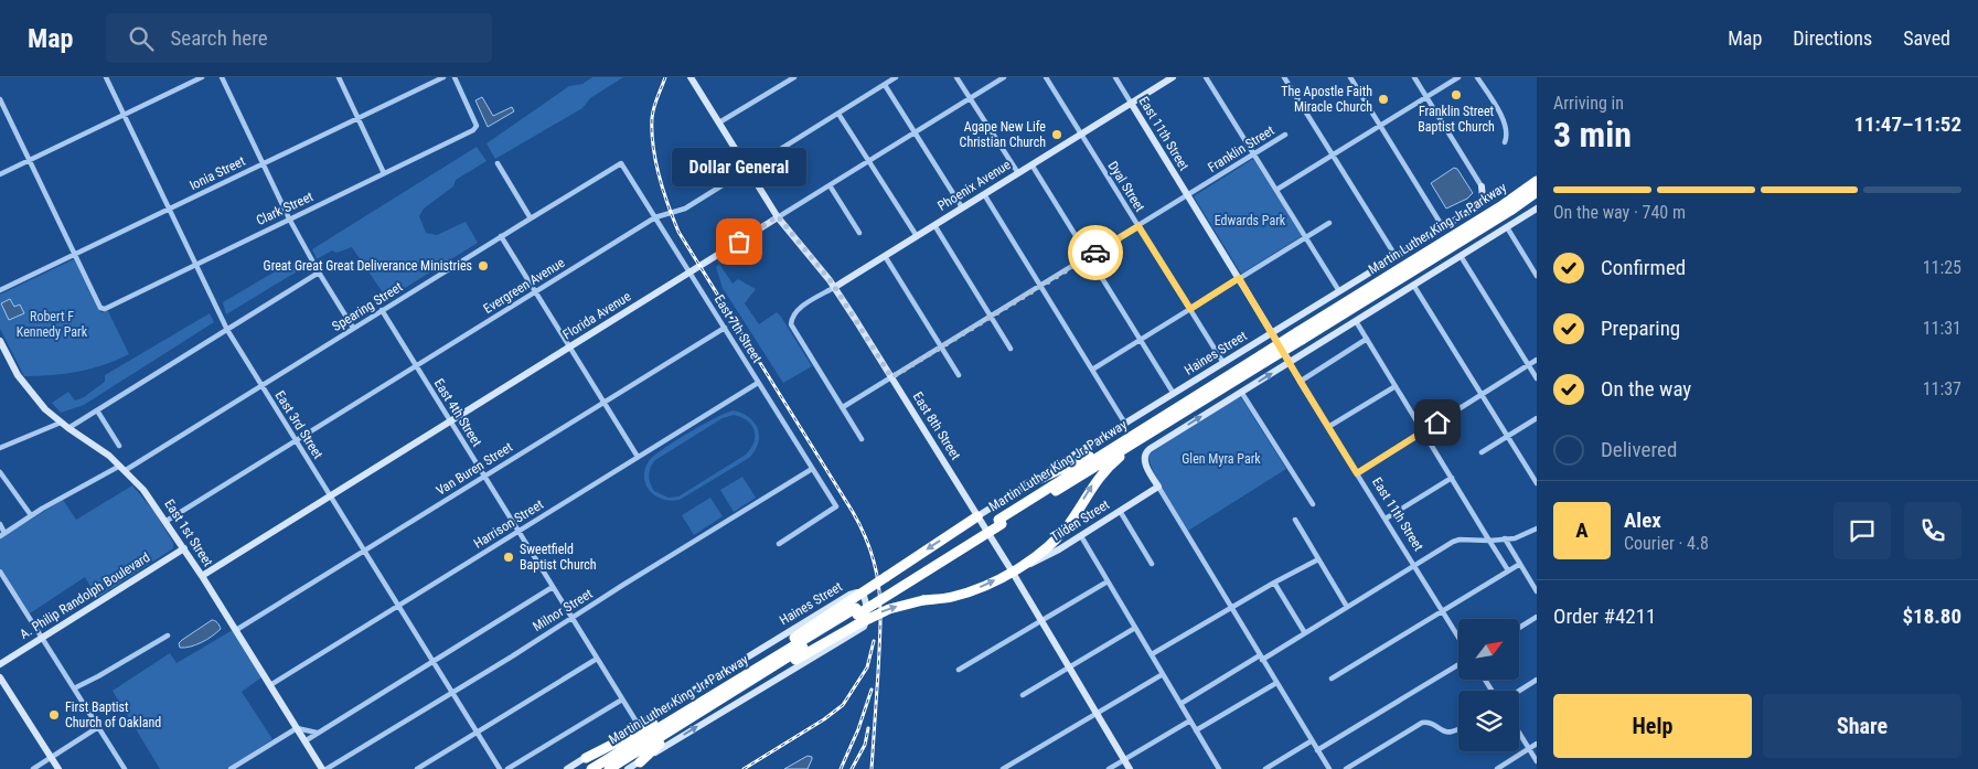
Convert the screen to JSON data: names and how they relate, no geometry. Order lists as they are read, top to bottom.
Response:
{
  "streets": {
    "highway": ["Martin Luther King Jr. Parkway"],
    "street": [
      "East 11th Street",
      "Franklin Street",
      "Ionia Street",
      "Phoenix Avenue",
      "Dyal Street",
      "Clark Street",
      "Evergreen Avenue",
      "Spearing Street",
      "Florida Avenue",
      "East 7th Street",
      "Haines Street",
      "East 4th Street",
      "East 3rd Street",
      "East 8th Street",
      "Van Buren Street",
      "Tilden Street",
      "Harrison Street",
      "East 1st Street",
      "A. Philip Randolph Boulevard",
      "Milnor Street"
    ]
  },
  "crossings": [
    ["East 11th Street", "Franklin Street"],
    ["East 11th Street", "Phoenix Avenue"],
    ["East 11th Street", "Haines Street"],
    ["Franklin Street", "Phoenix Avenue"],
    ["Franklin Street", "Dyal Street"],
    ["Franklin Street", "East 8th Street"],
    ["Ionia Street", "Clark Street"],
    ["Ionia Street", "East 3rd Street"],
    ["Phoenix Avenue", "Dyal Street"],
    ["Phoenix Avenue", "East 8th Street"],
    ["Dyal Street", "Haines Street"],
    ["Clark Street", "East 3rd Street"],
    ["Evergreen Avenue", "East 7th Street"],
    ["Evergreen Avenue", "East 4th Street"],
    ["Evergreen Avenue", "East 3rd Street"],
    ["Evergreen Avenue", "East 8th Street"],
    ["Evergreen Avenue", "East 1st Street"],
    ["Spearing Street", "East 7th Street"],
    ["Spearing Street", "East 4th Street"],
    ["Spearing Street", "East 3rd Street"],
    ["Spearing Street", "East 1st Street"],
    ["Florida Avenue", "East 7th Street"],
    ["Florida Avenue", "East 4th Street"],
    ["Florida Avenue", "East 3rd Street"],
    ["Florida Avenue", "East 8th Street"],
    ["Florida Avenue", "East 1st Street"],
    ["East 7th Street", "Van Buren Street"],
    ["East 7th Street", "Harrison Street"],
    ["East 7th Street", "Milnor Street"],
    ["Haines Street", "East 4th Street"],
    ["Haines Street", "East 8th Street"],
    ["East 4th Street", "Van Buren Street"],
    ["East 4th Street", "Harrison Street"],
    ["East 4th Street", "Milnor Street"],
    ["East 3rd Street", "Van Buren Street"],
    ["East 3rd Street", "Harrison Street"],
    ["East 3rd Street", "Milnor Street"],
    ["East 8th Street", "Tilden Street"],
    ["Van Buren Street", "East 1st Street"],
    ["Harrison Street", "East 1st Street"],
    ["East 1st Street", "A. Philip Randolph Boulevard"]
  ],
  "parks": ["Edwards Park", "Robert F Kennedy Park", "Glen Myra Park"],
  "places": [
    "Franklin Street Baptist Church",
    "The Apostle Faith Miracle Church",
    "Agape New Life Christian Church",
    "Dollar General",
    "Great Great Great Deliverance Ministries",
    "Sweetfield Baptist Church",
    "First Baptist Church of Oakland"
  ],
  "north": "top right",
  "page": {
    "header": "Map",
    "search": "Search here",
    "nav": ["Map", "Directions", "Saved"],
    "heading": ["3 min", "Arriving in", "11:47–11:52"],
    "panel": [
      "Alex",
      "Courier · 4.8",
      "Order #4211",
      "$18.80"
    ],
    "bubble": "Dollar General",
    "bar": "On the way · 740 m",
    "list": [
      ["Confirmed", "11:25"],
      ["Preparing", "11:31"],
      ["On the way", "11:37"],
      "Delivered"
    ],
    "round": "A",
    "buttons": ["Help", "Share"]
  }
}
